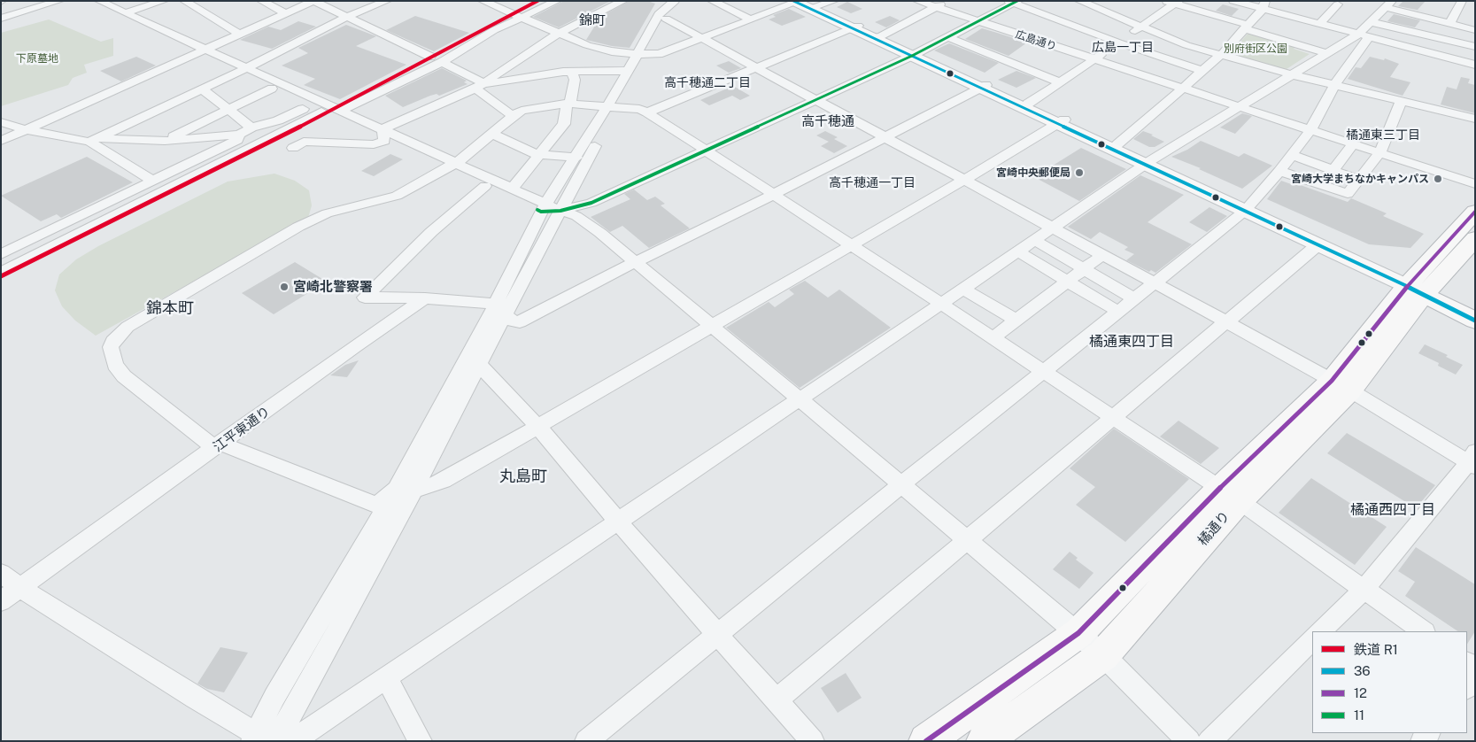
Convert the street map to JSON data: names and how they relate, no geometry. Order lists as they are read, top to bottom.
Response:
{
  "streets": {
    "highway": ["橘通り"],
    "street": ["広島通り", "江平東通り"]
  },
  "districts": [
    "錦町",
    "広島一丁目",
    "高千穂通二丁目",
    "高千穂通",
    "橘通東三丁目",
    "高千穂通一丁目",
    "錦本町",
    "橘通東四丁目",
    "丸島町",
    "橘通西四丁目"
  ],
  "parks": ["別府街区公園", "下原墓地"],
  "places": ["宮崎中央郵便局", "宮崎大学まちなかキャンパス", "宮崎北警察署"],
  "lines": [
    "rail line R1",
    "transit line 36",
    "transit line 11",
    "transit line 12"
  ],
  "legend": [
    "鉄道 R1",
    "36",
    "12",
    "11"
  ]
}
